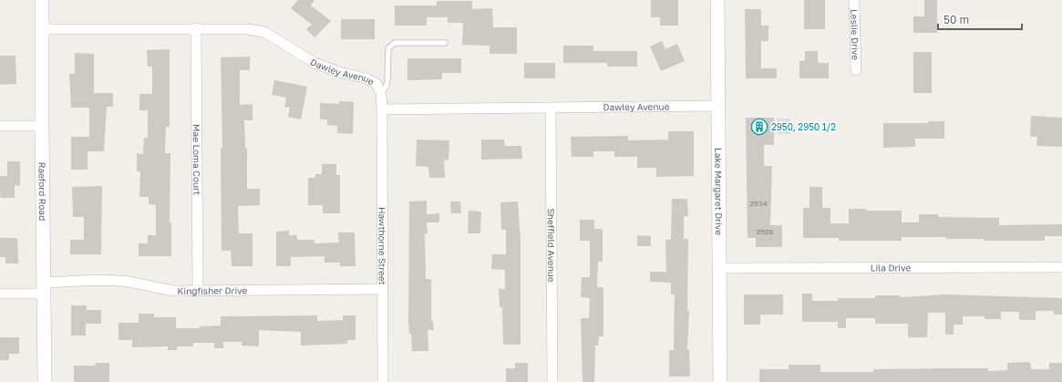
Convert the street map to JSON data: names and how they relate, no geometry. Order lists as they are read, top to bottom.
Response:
{
  "streets": {
    "street": [
      "Leslie Drive",
      "Dawley Avenue",
      "Mae Loma Court",
      "Raeford Road",
      "Lake Margaret Drive",
      "Sheffield Avenue",
      "Hawthorne Street",
      "Lila Drive",
      "Kingfisher Drive"
    ]
  },
  "crossings": [
    ["Dawley Avenue", "Mae Loma Court"],
    ["Dawley Avenue", "Raeford Road"],
    ["Dawley Avenue", "Lake Margaret Drive"],
    ["Dawley Avenue", "Sheffield Avenue"],
    ["Dawley Avenue", "Hawthorne Street"],
    ["Mae Loma Court", "Kingfisher Drive"],
    ["Raeford Road", "Kingfisher Drive"],
    ["Lake Margaret Drive", "Lila Drive"],
    ["Hawthorne Street", "Kingfisher Drive"]
  ],
  "places": {
    "building": ["2950, 2950 1/2"]
  },
  "house_numbers": ["2934", "2928"],
  "scale_bar": "50 m"
}
